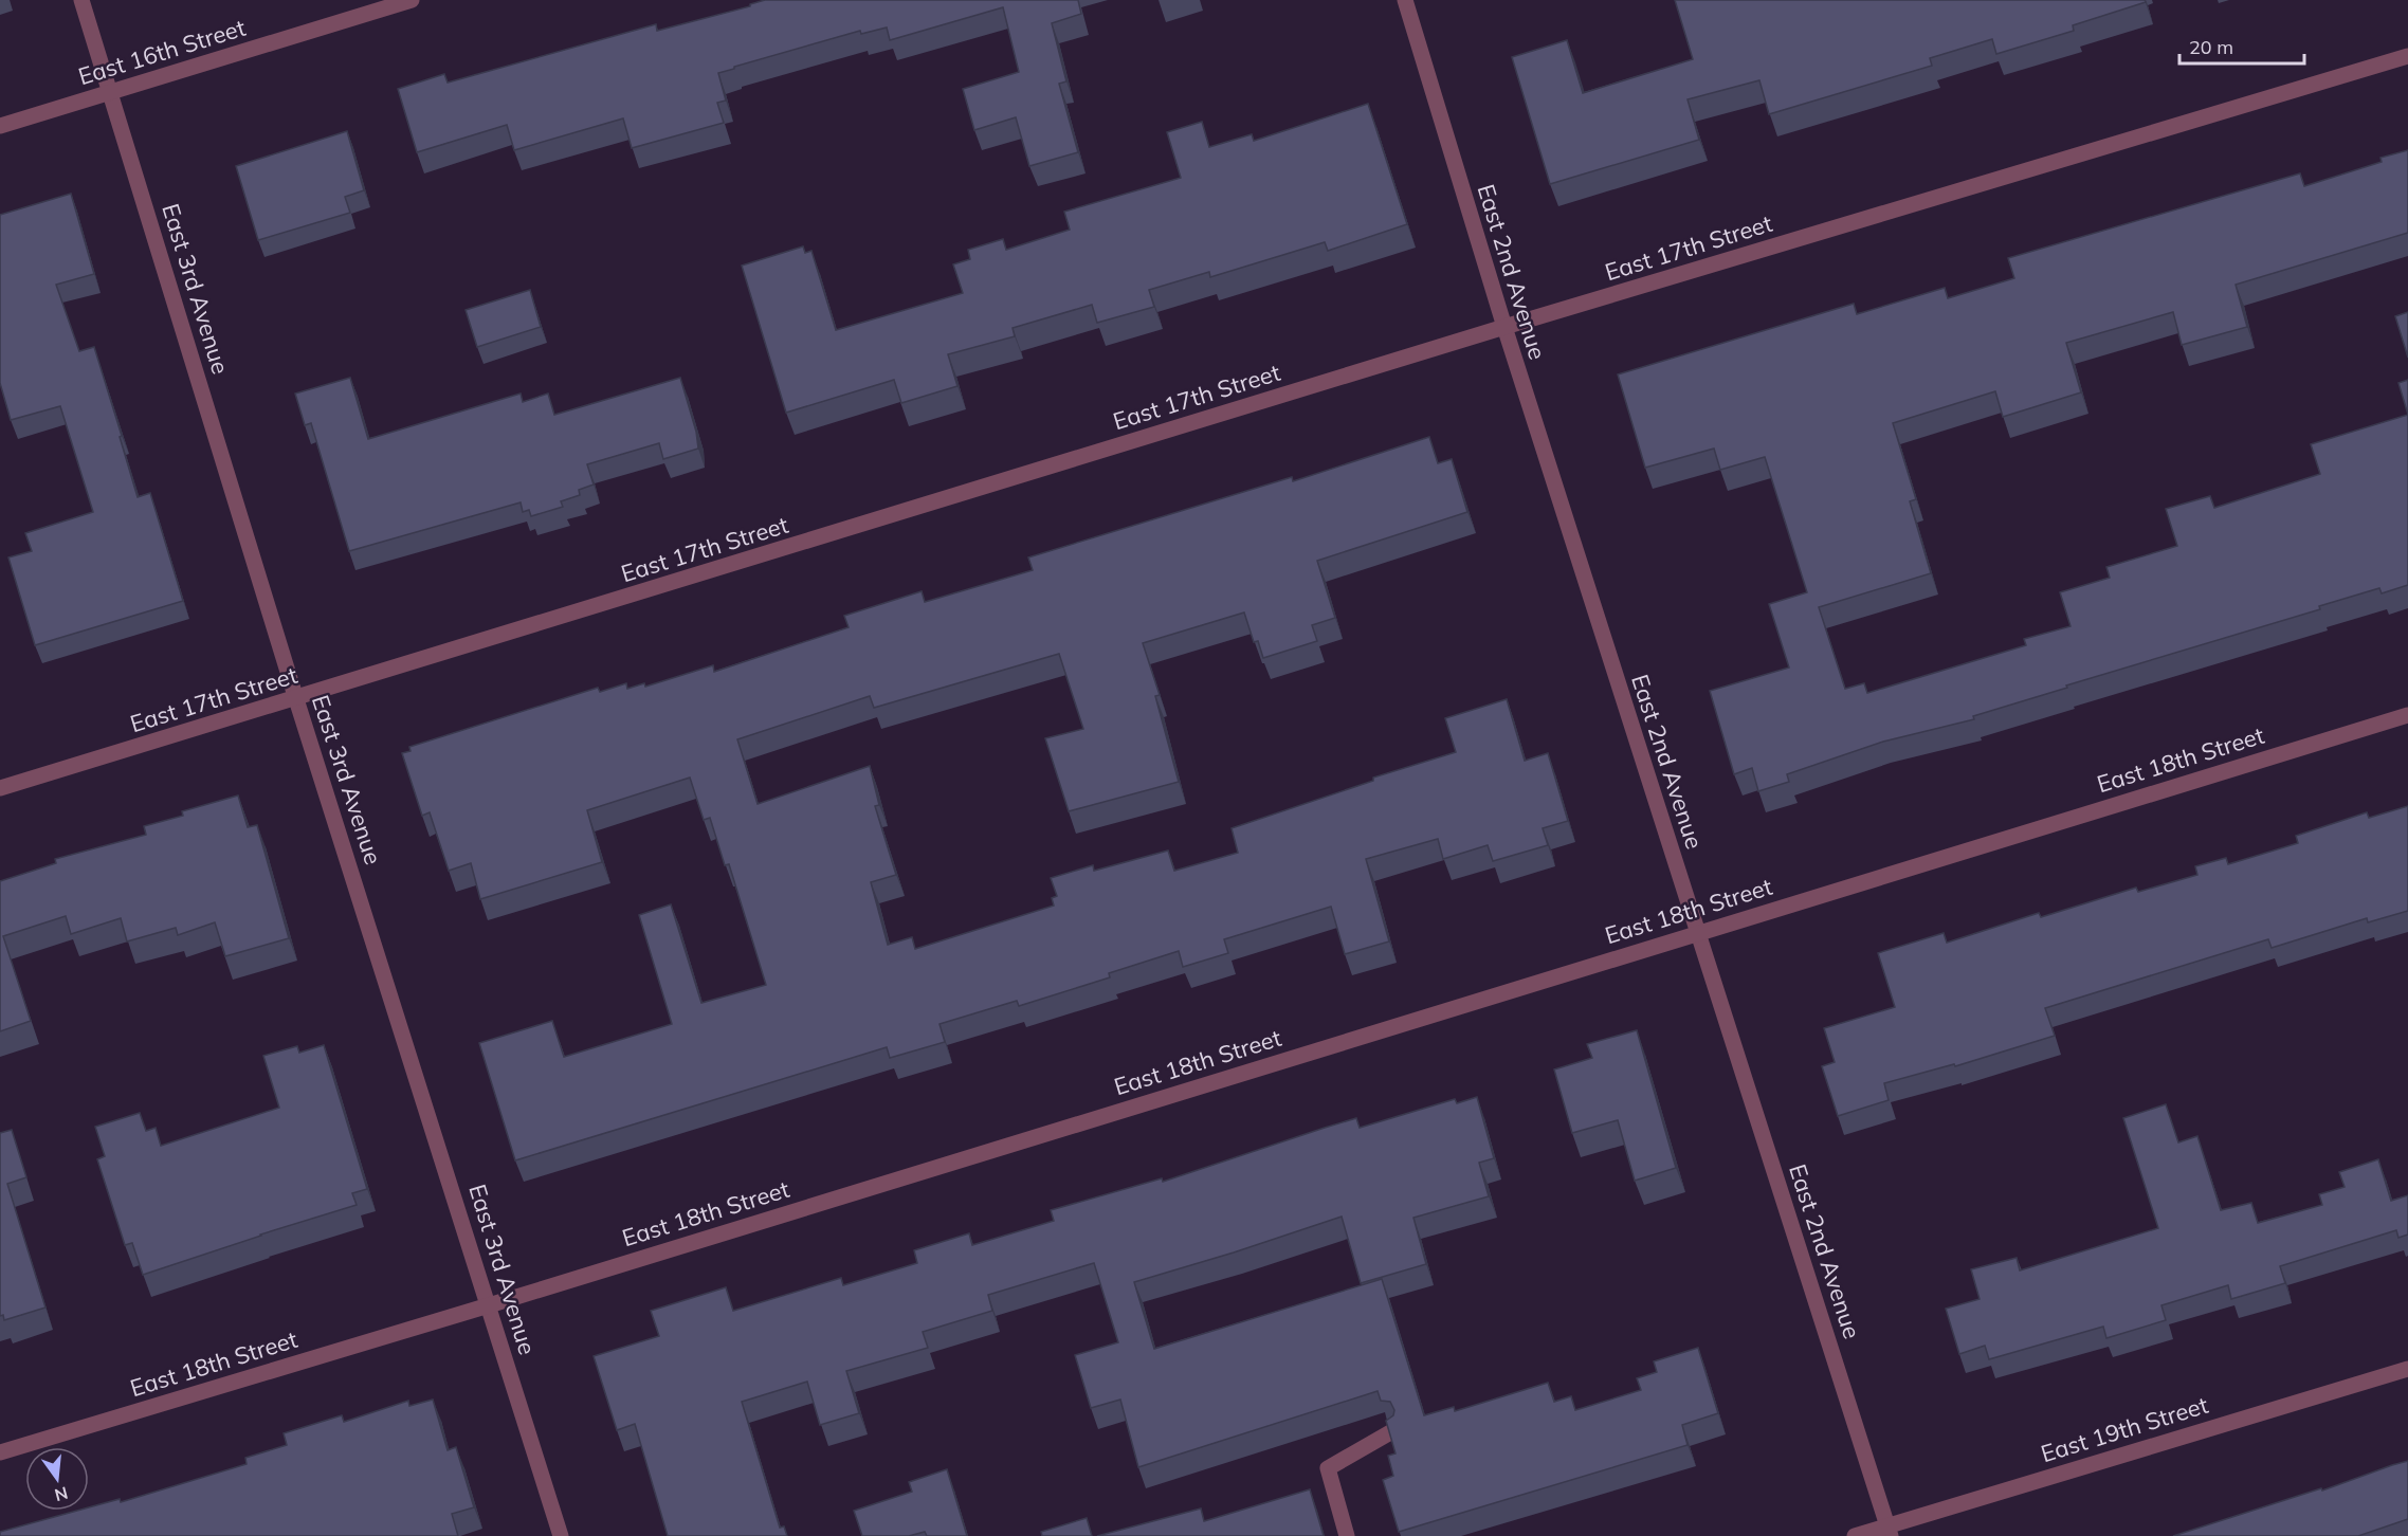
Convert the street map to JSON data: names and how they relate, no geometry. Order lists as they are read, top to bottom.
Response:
{
  "streets": {
    "street": [
      "East 16th Street",
      "East 17th Street",
      "East 2nd Avenue",
      "East 3rd Avenue",
      "East 18th Street",
      "East 19th Street"
    ]
  },
  "crossings": [
    ["East 16th Street", "East 3rd Avenue"],
    ["East 17th Street", "East 2nd Avenue"],
    ["East 17th Street", "East 3rd Avenue"],
    ["East 2nd Avenue", "East 18th Street"],
    ["East 2nd Avenue", "East 19th Street"],
    ["East 3rd Avenue", "East 18th Street"]
  ],
  "scale_bar": "20 m",
  "north": "bottom"
}
